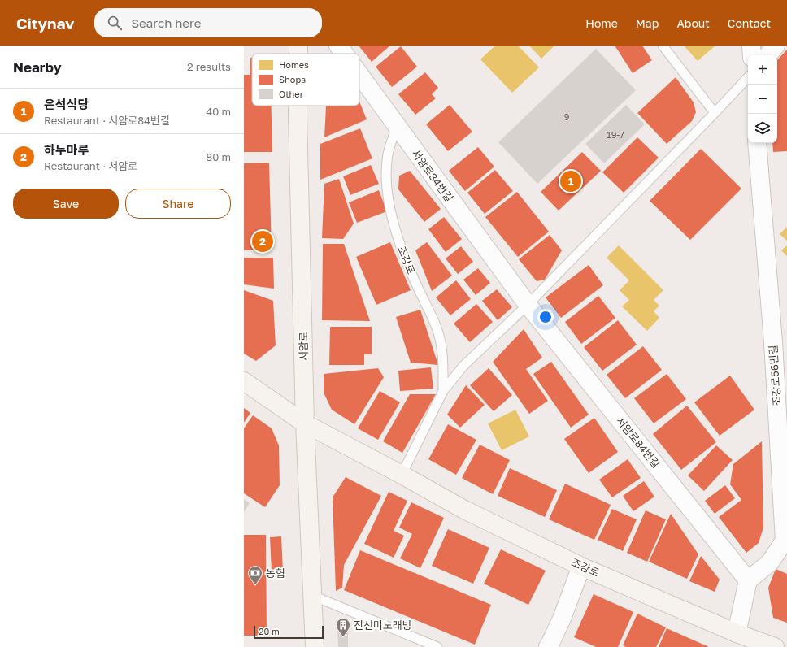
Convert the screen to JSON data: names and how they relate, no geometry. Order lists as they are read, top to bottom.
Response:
{
  "streets": {
    "street": [
      "서암로84번길",
      "조강로",
      "서암로",
      "조강로56번길"
    ]
  },
  "crossings": [
    ["서암로84번길", "조강로"],
    ["서암로84번길", "조강로56번길"],
    ["조강로", "서암로"]
  ],
  "places": {
    "bank": ["농협"],
    "building": ["진선미노래방"]
  },
  "house_numbers": ["9", "19-7"],
  "legend": ["Homes", "Shops", "Other"],
  "scale_bar": "20 m",
  "page": {
    "header": "Citynav",
    "search": "Search here",
    "nav": [
      "Home",
      "Map",
      "About",
      "Contact"
    ],
    "heading": ["Nearby", "2 results"],
    "map_buttons": ["+", "−"],
    "list": [
      {
        "mark": "1",
        "name": "은석식당",
        "note": "Restaurant · 서암로84번길",
        "value": "40 m"
      },
      {
        "mark": "2",
        "name": "하누마루",
        "note": "Restaurant · 서암로",
        "value": "80 m"
      }
    ],
    "pins": ["1", "2"],
    "buttons": ["Save", "Share"],
    "scale": "20 m"
  }
}
